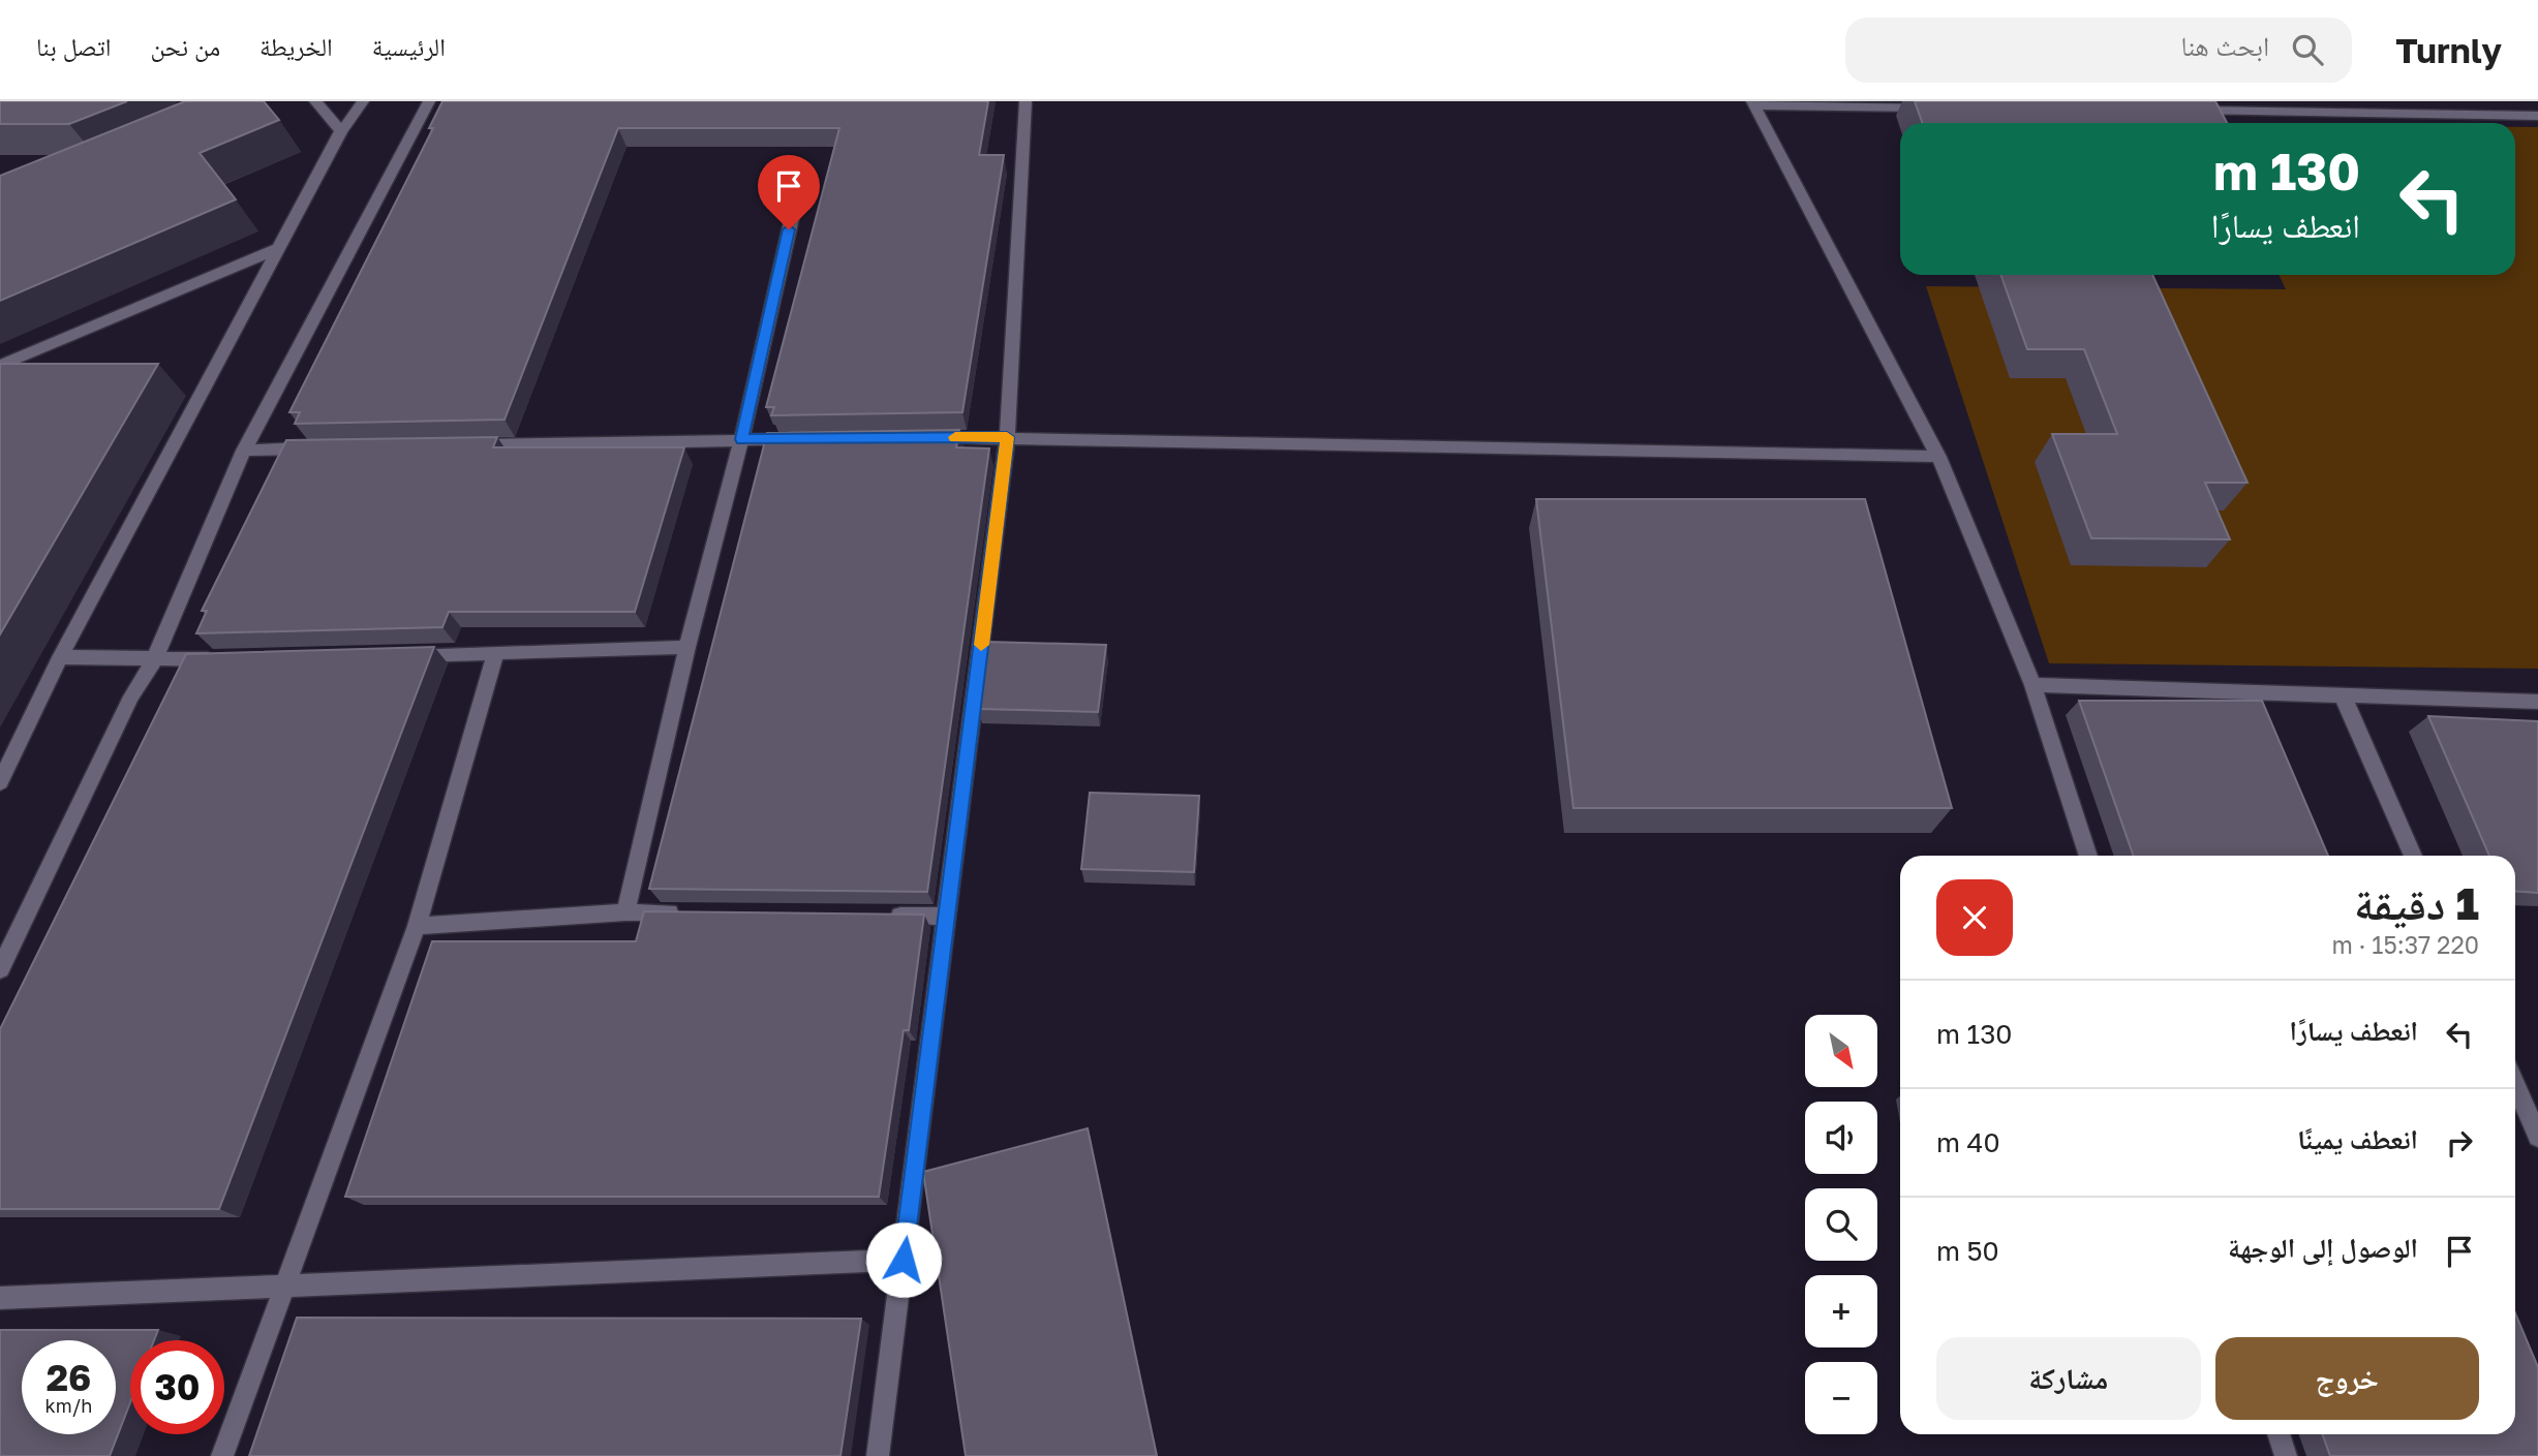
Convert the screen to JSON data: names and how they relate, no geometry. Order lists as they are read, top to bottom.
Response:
{
  "north": "bottom right",
  "page": {
    "header": "Turnly",
    "search": "ابحث هنا",
    "nav": [
      "الرئيسية",
      "الخريطة",
      "من نحن",
      "اتصل بنا"
    ],
    "turn": ["130 m", "انعطف يسارًا"],
    "heading": ["1 دقيقة", "220 m · 15:37"],
    "list": [
      {
        "name": "انعطف يسارًا",
        "value": "130 m"
      },
      {
        "name": "انعطف يمينًا",
        "value": "40 m"
      },
      {
        "name": "الوصول إلى الوجهة",
        "value": "50 m"
      }
    ],
    "map_buttons": ["+", "−"],
    "buttons": ["خروج", "مشاركة"],
    "speed": "26 km/h",
    "limit": "30"
  }
}
